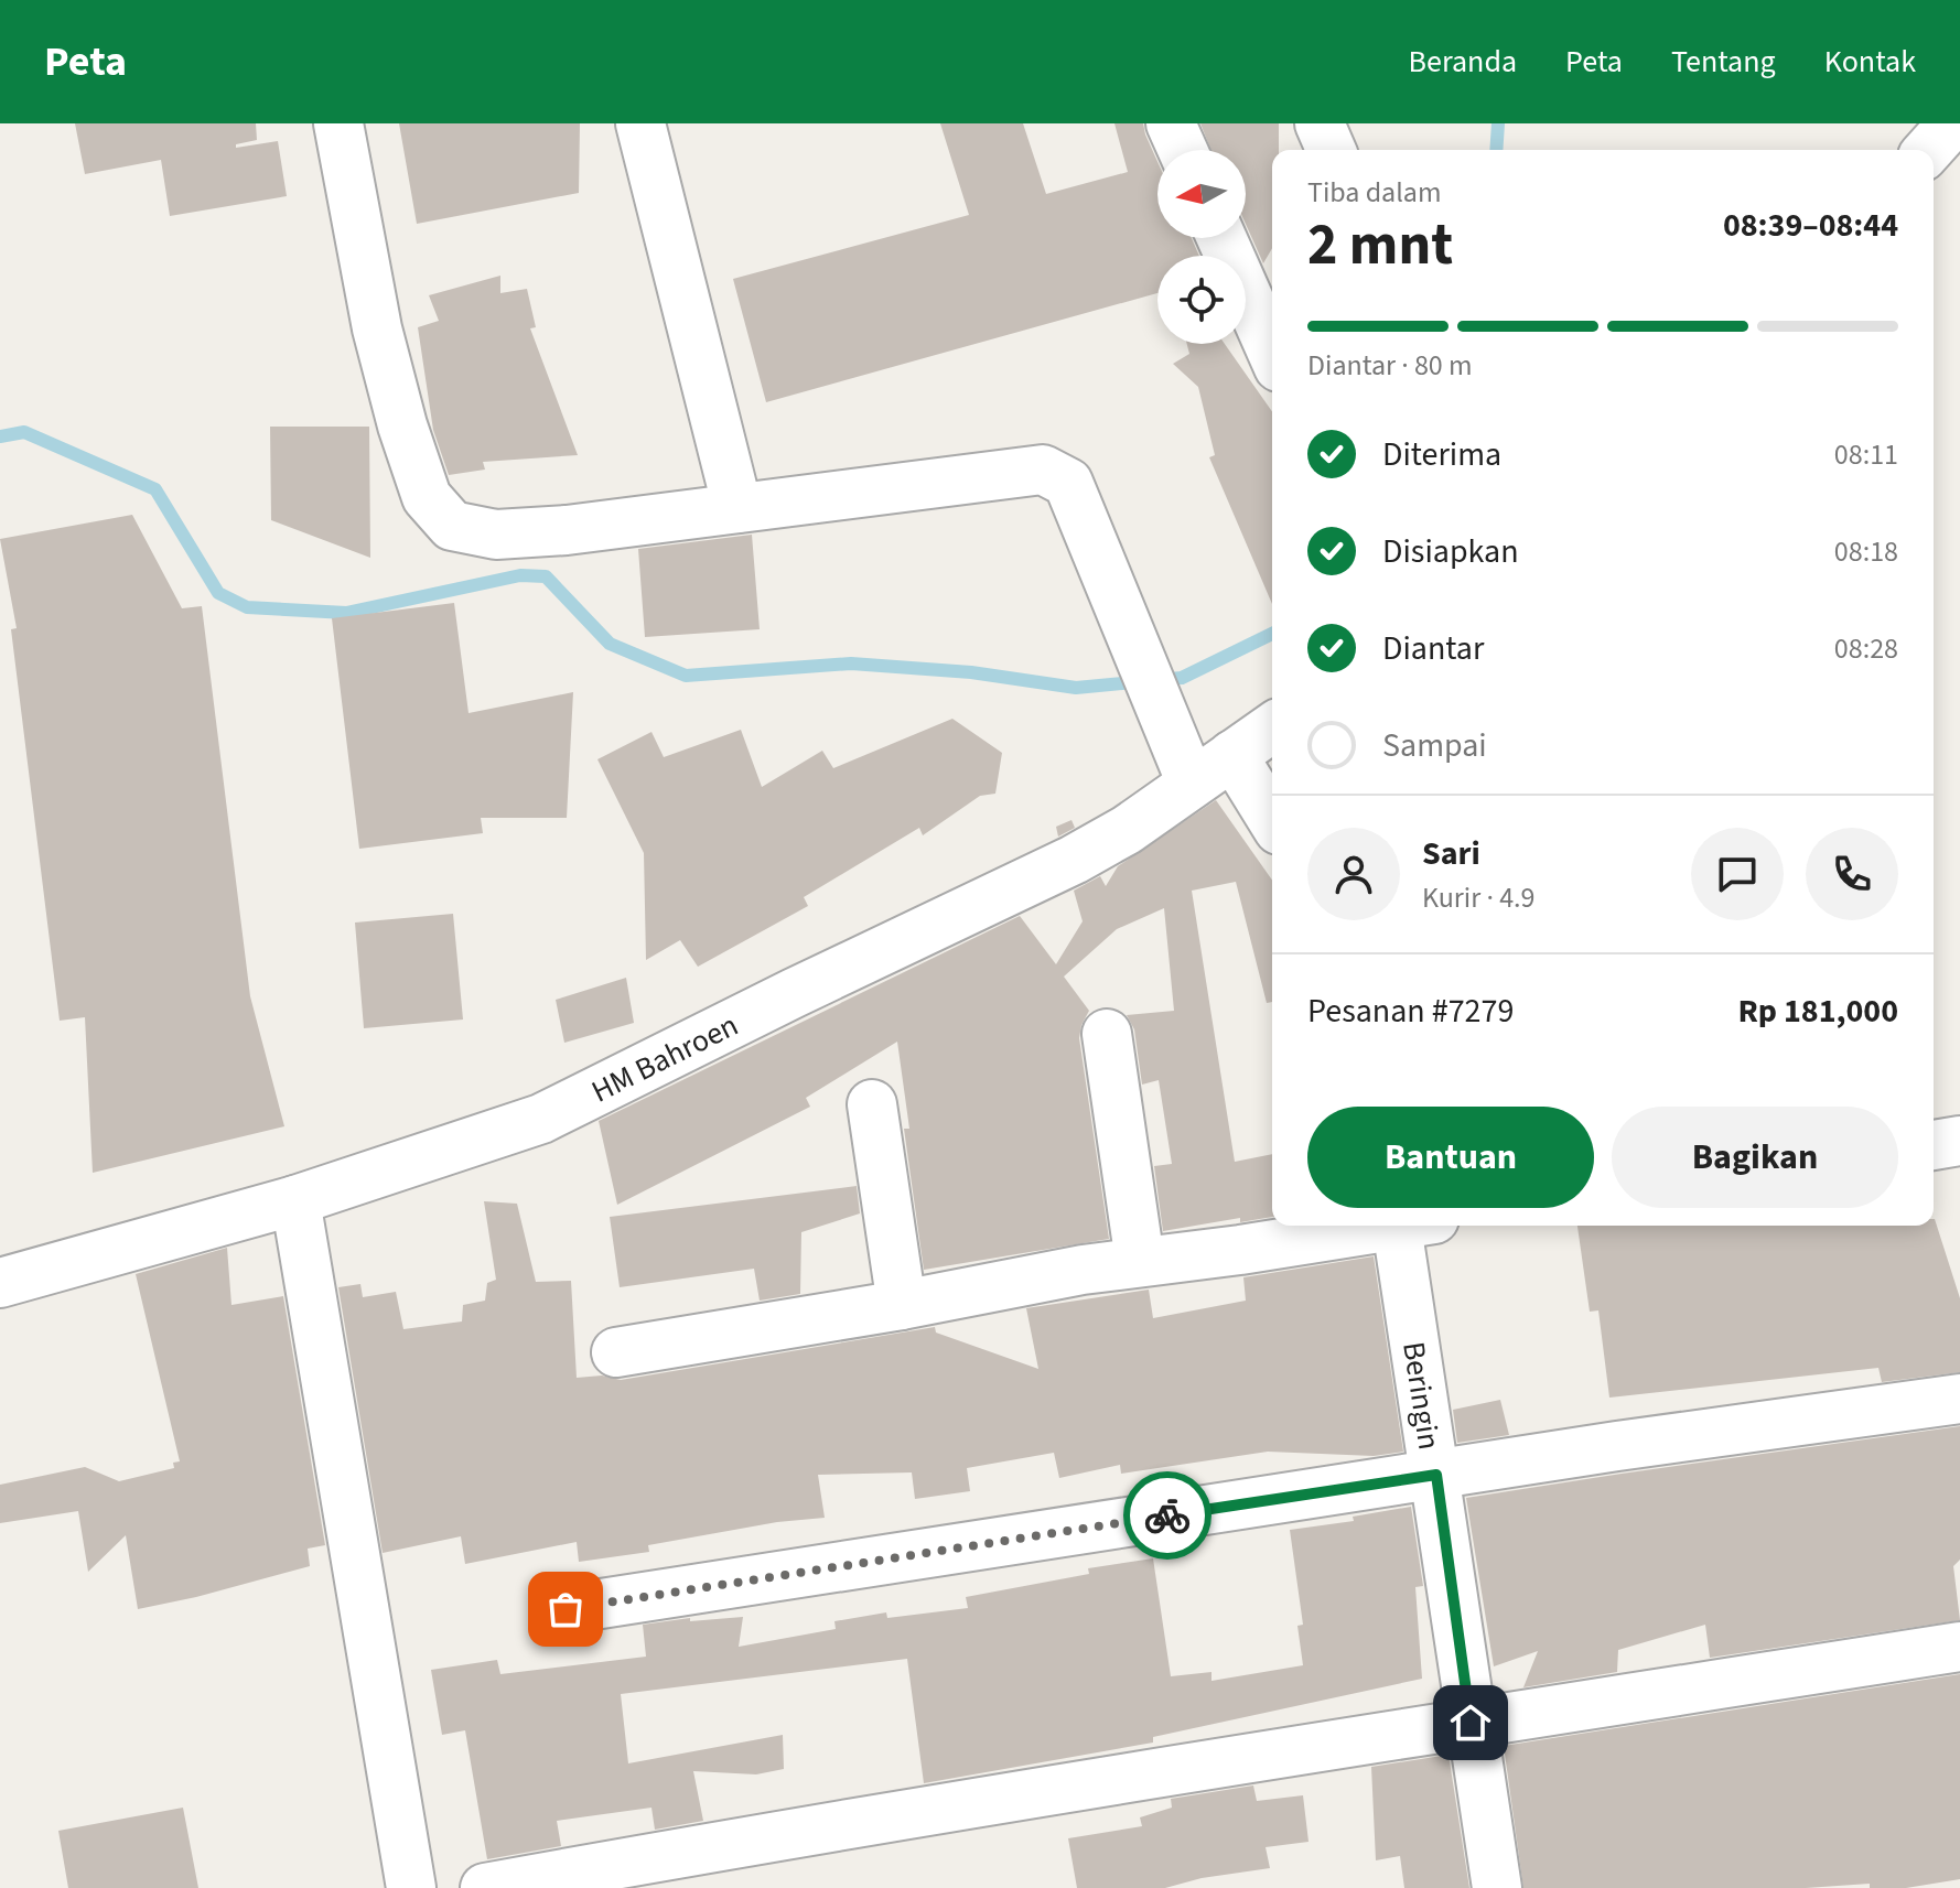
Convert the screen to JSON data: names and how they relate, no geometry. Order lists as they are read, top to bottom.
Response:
{
  "streets": {
    "street": ["HM Bahroen", "Beringin"]
  },
  "north": "left",
  "page": {
    "header": "Peta",
    "nav": [
      "Beranda",
      "Peta",
      "Tentang",
      "Kontak"
    ],
    "heading": ["2 mnt", "Tiba dalam", "08:39–08:44"],
    "panel": [
      "Sari",
      "Kurir · 4.9",
      "Pesanan #7279",
      "Rp 181,000"
    ],
    "bar": "Diantar · 80 m",
    "list": [
      ["Diterima", "08:11"],
      ["Disiapkan", "08:18"],
      ["Diantar", "08:28"],
      "Sampai"
    ],
    "buttons": ["Bantuan", "Bagikan"]
  }
}
